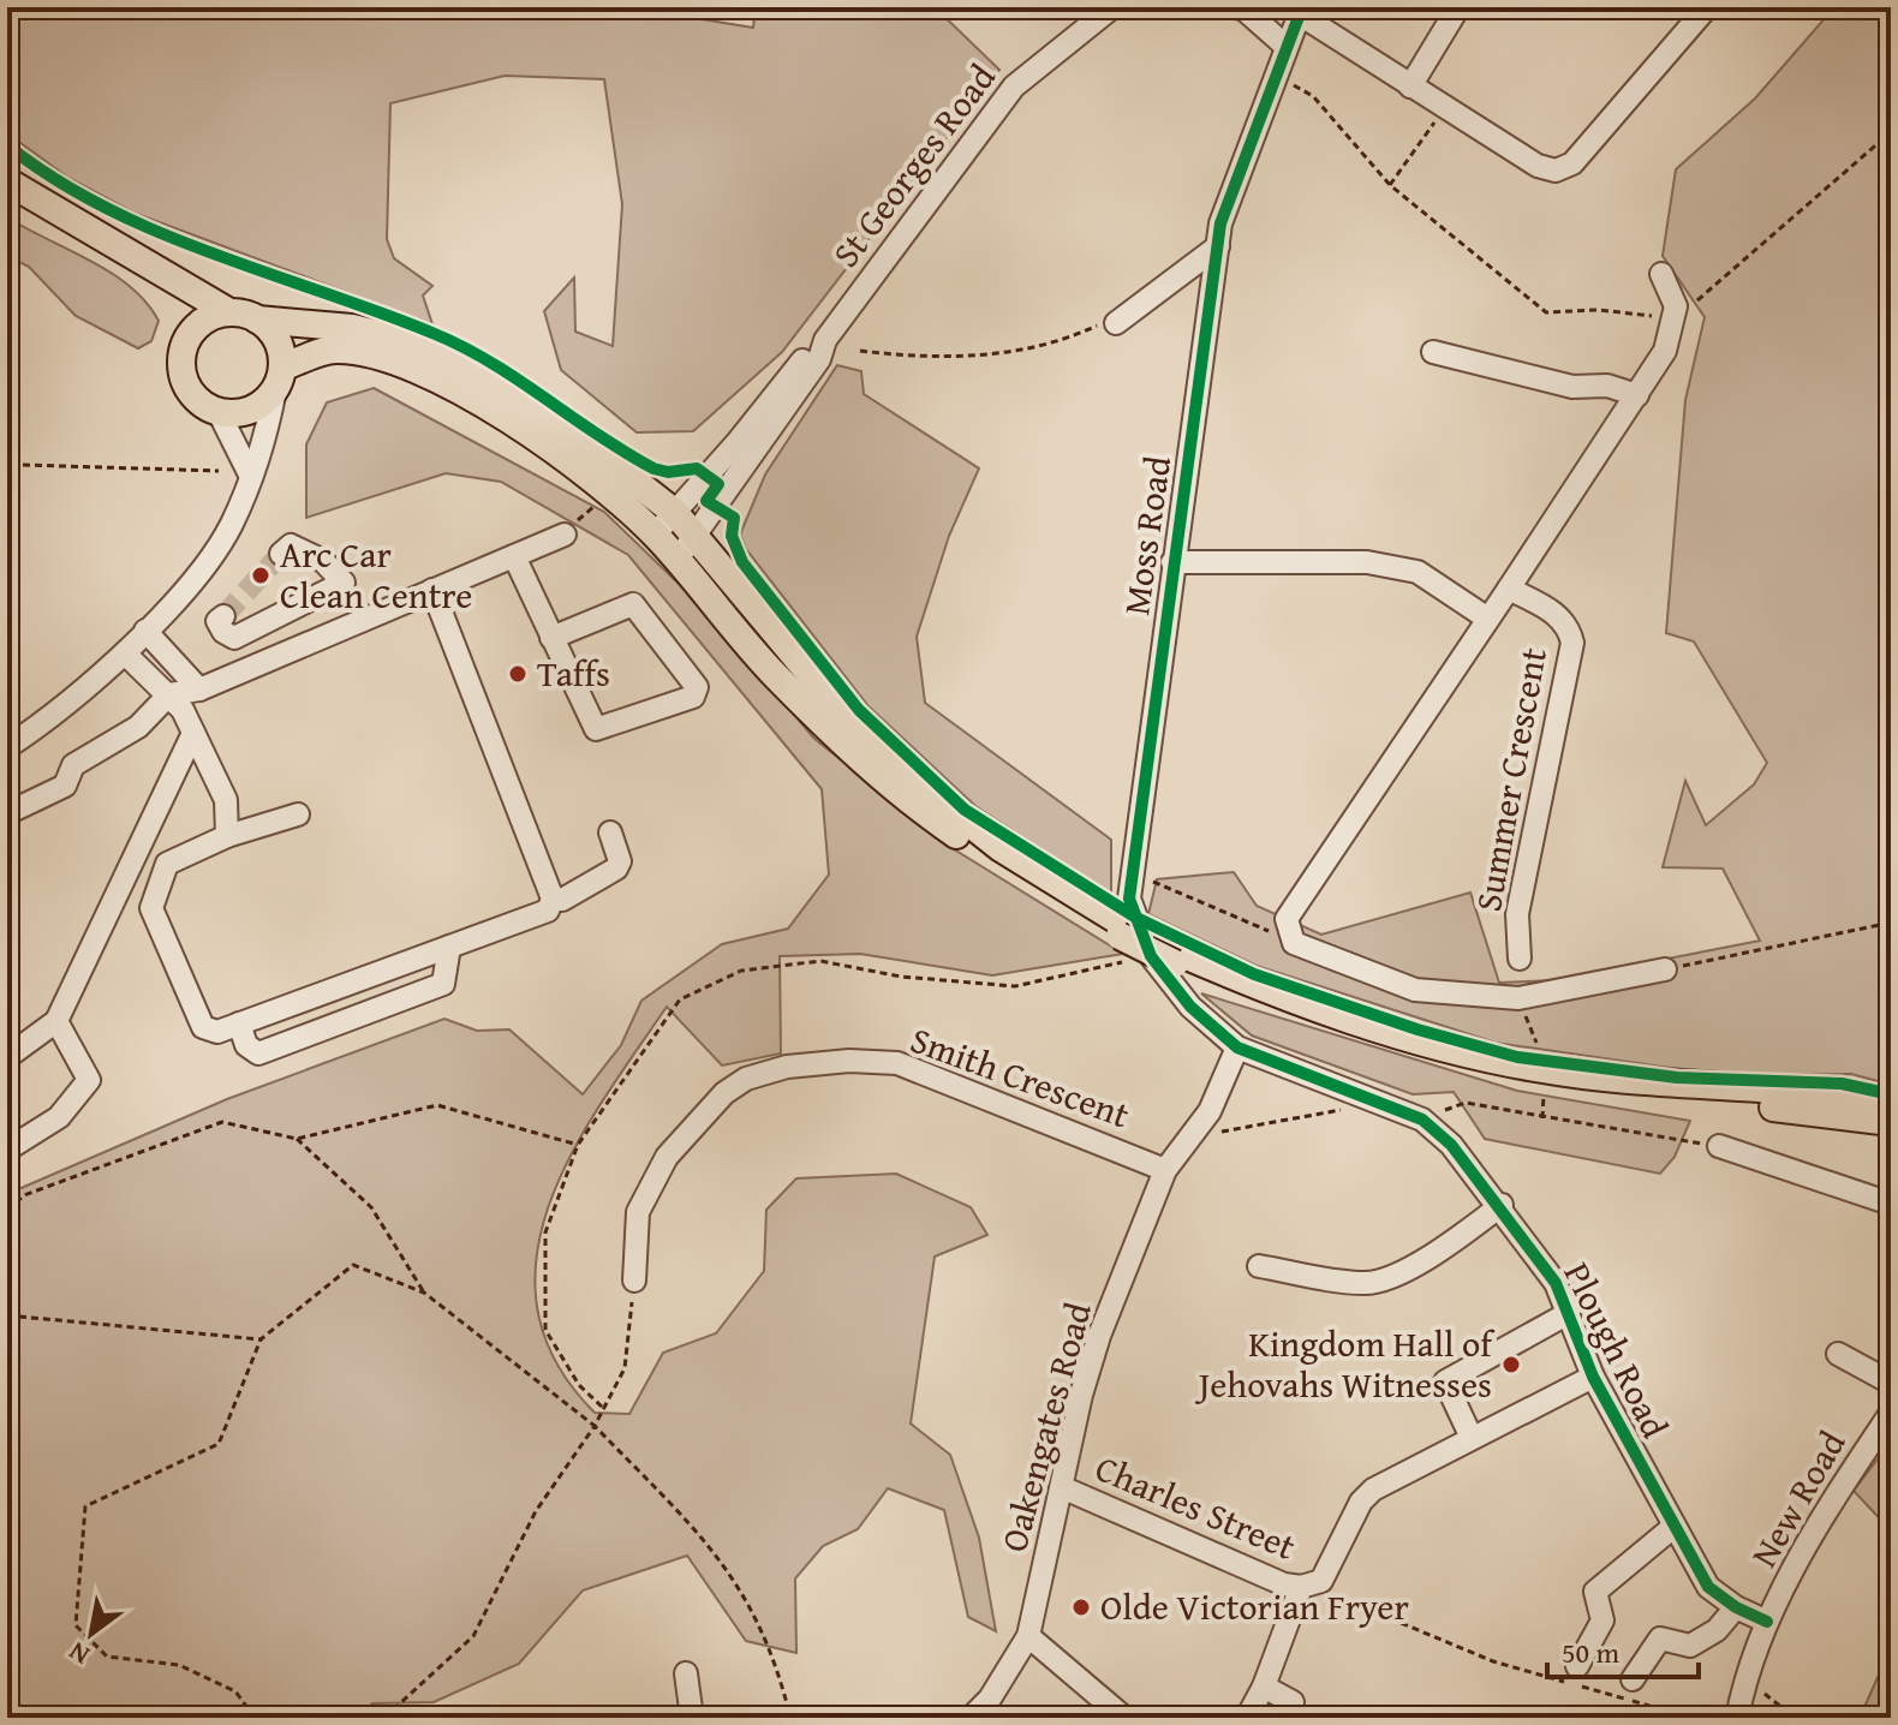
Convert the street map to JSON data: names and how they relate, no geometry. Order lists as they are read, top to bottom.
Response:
{
  "streets": {
    "street": [
      "St Georges Road",
      "Moss Road",
      "Summer Crescent",
      "Smith Crescent",
      "Plough Road",
      "Oakengates Road",
      "New Road",
      "Charles Street"
    ]
  },
  "crossings": [
    ["Moss Road", "Plough Road"],
    ["Moss Road", "Oakengates Road"],
    ["Smith Crescent", "Oakengates Road"],
    ["Plough Road", "Oakengates Road"],
    ["Plough Road", "New Road"],
    ["Oakengates Road", "Charles Street"]
  ],
  "places": [
    "Arc Car Clean Centre",
    "Taffs",
    "Kingdom Hall of Jehovahs Witnesses",
    "Olde Victorian Fryer"
  ],
  "scale_bar": "50 m",
  "north": "bottom left"
}
